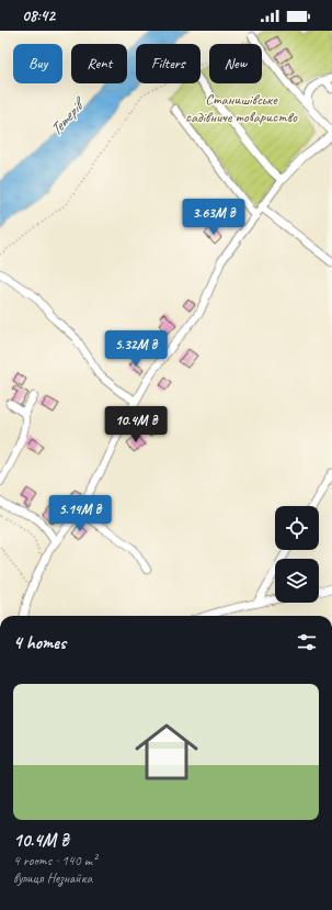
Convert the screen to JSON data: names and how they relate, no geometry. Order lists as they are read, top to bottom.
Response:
{
  "water": ["Тетерів"],
  "parks": ["Станишівське садівниче товариство"],
  "page": {
    "status": "08:42",
    "chip": [
      "Buy",
      "Rent",
      "Filters",
      "New"
    ],
    "price": [
      "3.63M ₴",
      "5.32M ₴",
      "10.4M ₴",
      "5.14M ₴"
    ],
    "heading": "4 homes",
    "list": [
      {
        "name": "10.4M ₴",
        "note": "4 rooms · 140 m² · вулиця Незнайка"
      }
    ]
  }
}
